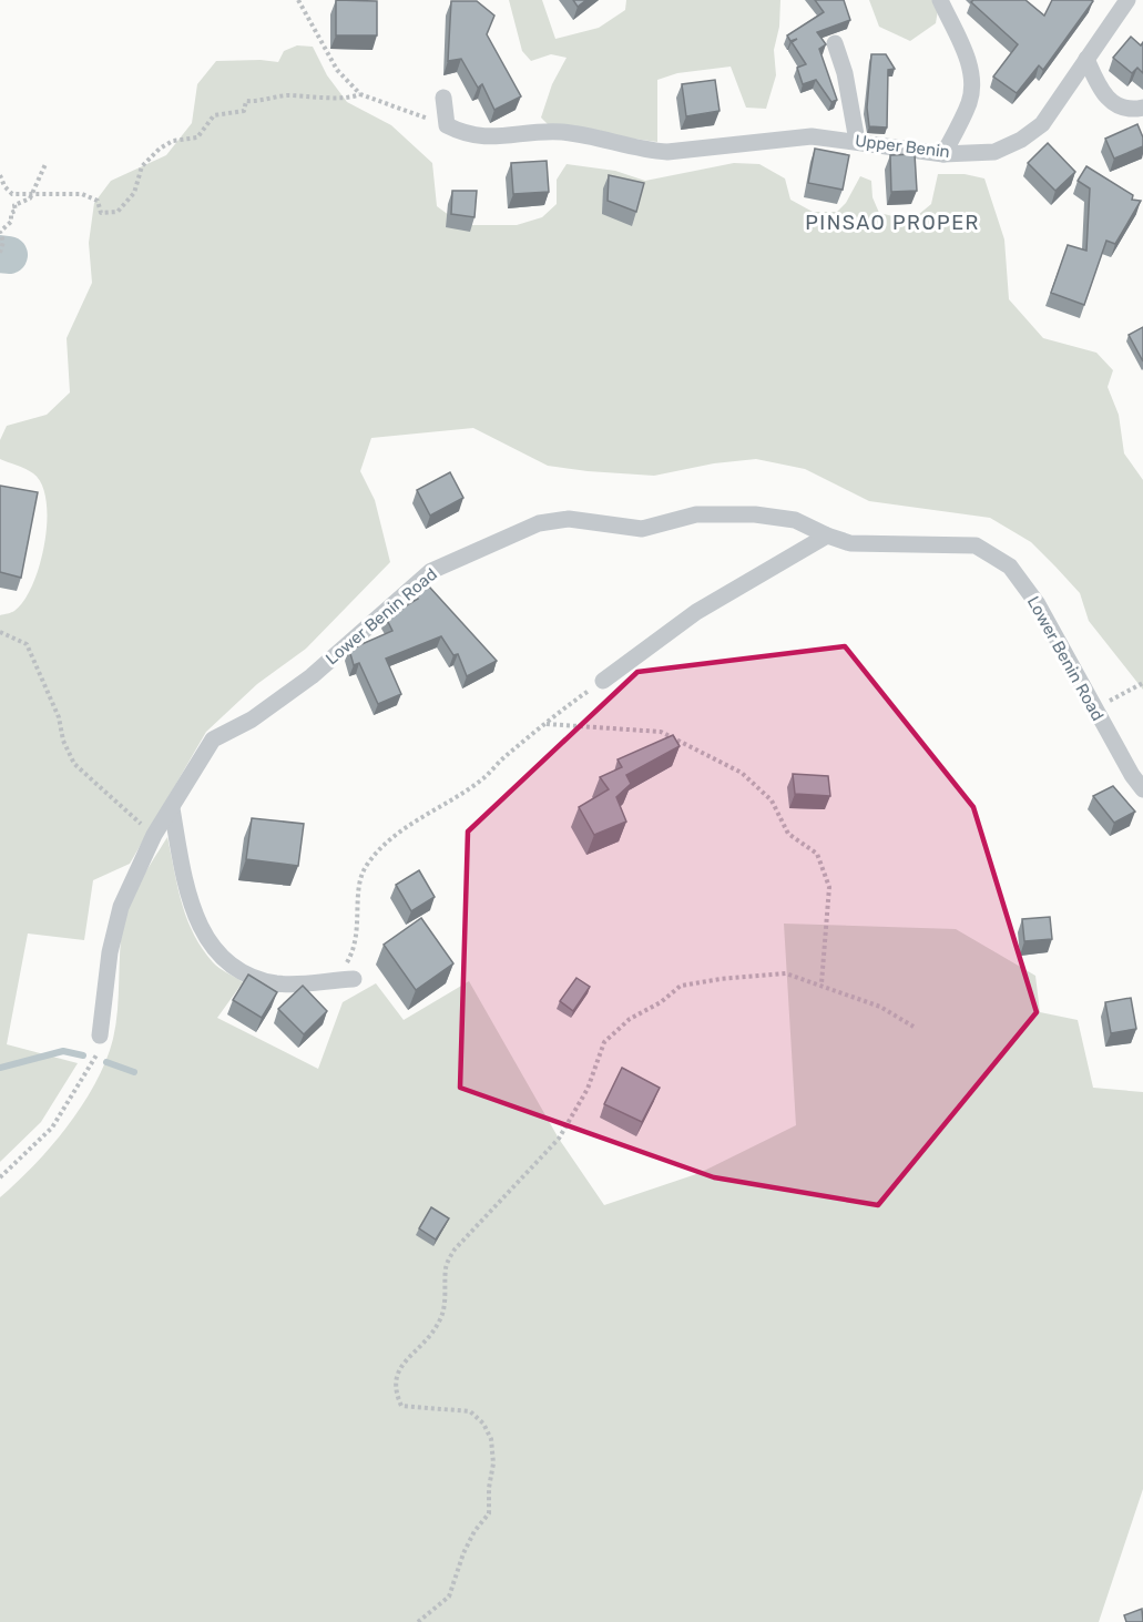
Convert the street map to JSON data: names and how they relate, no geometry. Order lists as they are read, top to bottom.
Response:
{
  "streets": {
    "street": ["Upper Benin", "Lower Benin Road"]
  },
  "districts": ["PINSAO PROPER"]
}
